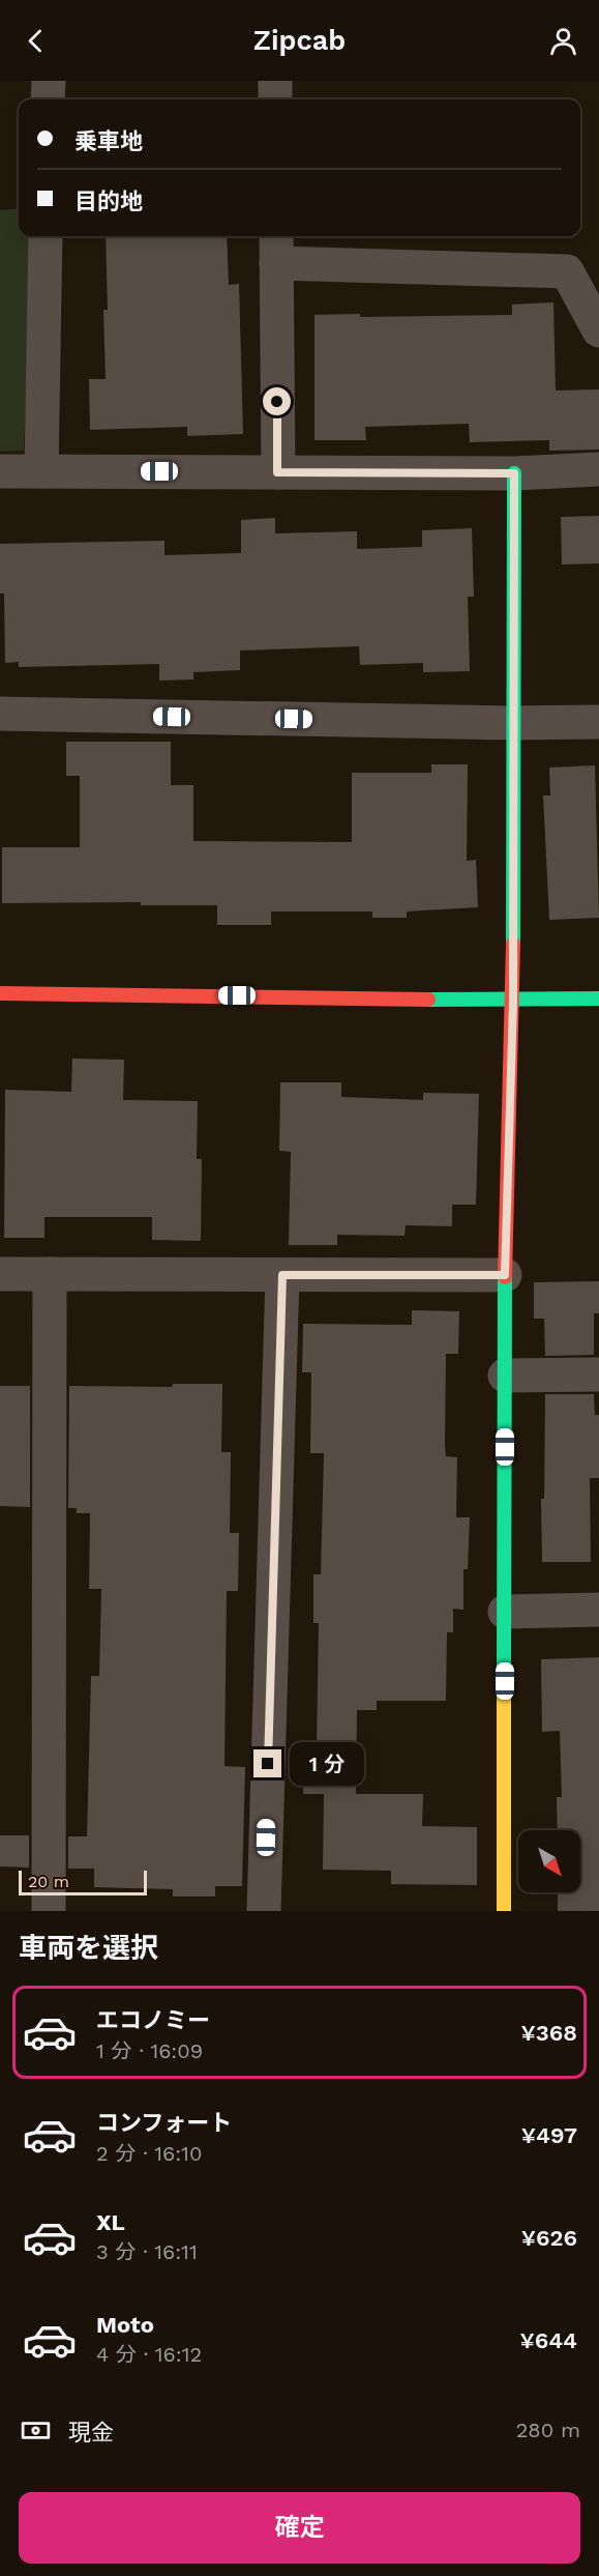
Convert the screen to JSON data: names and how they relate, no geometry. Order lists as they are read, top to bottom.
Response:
{
  "scale_bar": "20 m",
  "north": "bottom right",
  "page": {
    "header": "Zipcab",
    "banner": ["乗車地", "目的地"],
    "bubble": "1 分",
    "scale": "20 m",
    "heading": "車両を選択",
    "list": [
      {
        "name": "エコノミー",
        "note": "1 分 · 16:09",
        "value": "¥368"
      },
      {
        "name": "コンフォート",
        "note": "2 分 · 16:10",
        "value": "¥497"
      },
      {
        "name": "XL",
        "note": "3 分 · 16:11",
        "value": "¥626"
      },
      {
        "name": "Moto",
        "note": "4 分 · 16:12",
        "value": "¥644"
      }
    ],
    "pay": ["現金", "280 m"],
    "buttons": "確定"
  }
}
